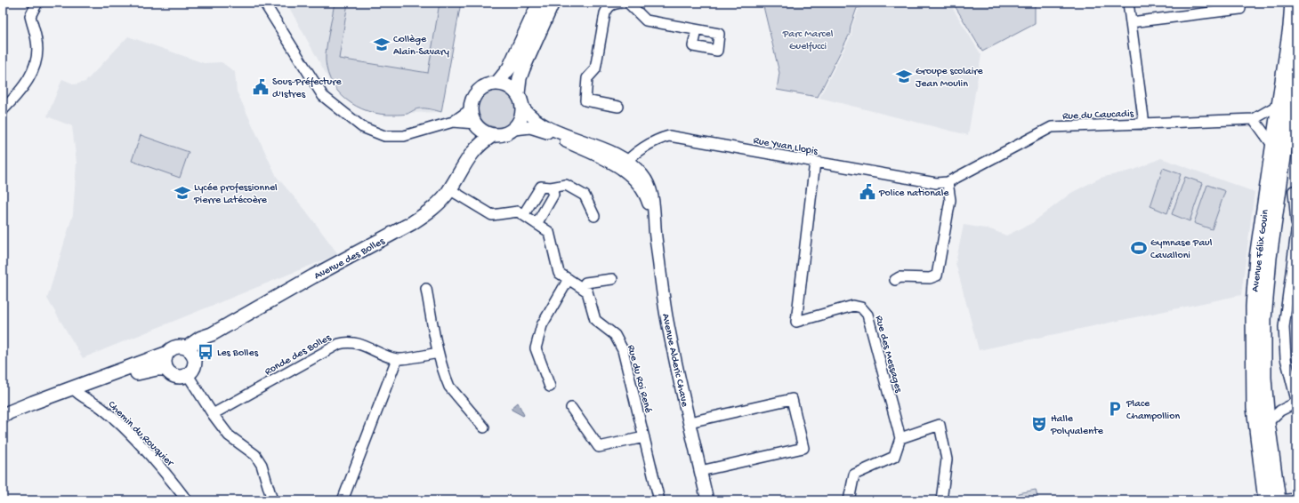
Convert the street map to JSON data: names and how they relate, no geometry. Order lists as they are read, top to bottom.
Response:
{
  "streets": {
    "main road": ["Avenue Félix Gouin", "Avenue des Bolles"],
    "street": [
      "Rue du Caucadis",
      "Rue Yvan Llopis",
      "Ronde des Bolles",
      "Rue des Messages",
      "Avenue Alderic Chave",
      "Rue du Roi René",
      "Chemin du Rouquier"
    ]
  },
  "crossings": [
    ["Rue du Caucadis", "Rue Yvan Llopis"],
    ["Rue du Caucadis", "Avenue Félix Gouin"],
    ["Rue Yvan Llopis", "Rue des Messages"],
    ["Rue Yvan Llopis", "Avenue Alderic Chave"],
    ["Avenue des Bolles", "Avenue Alderic Chave"],
    ["Avenue des Bolles", "Rue du Roi René"]
  ],
  "parks": ["Parc Marcel Guelfucci"],
  "places": {
    "school or university": ["Collège Alain-Savary", "Groupe scolaire Jean Moulin", "Lycée professionnel Pierre Latécoère"],
    "public building": ["Sous-Préfecture d'Istres", "Police nationale"],
    "sports": ["Gymnase Paul Cavalloni"],
    "bus stop": ["Les Bolles"],
    "parking": ["Place Champollion"],
    "theatre": ["Halle Polyvalente"]
  }
}
